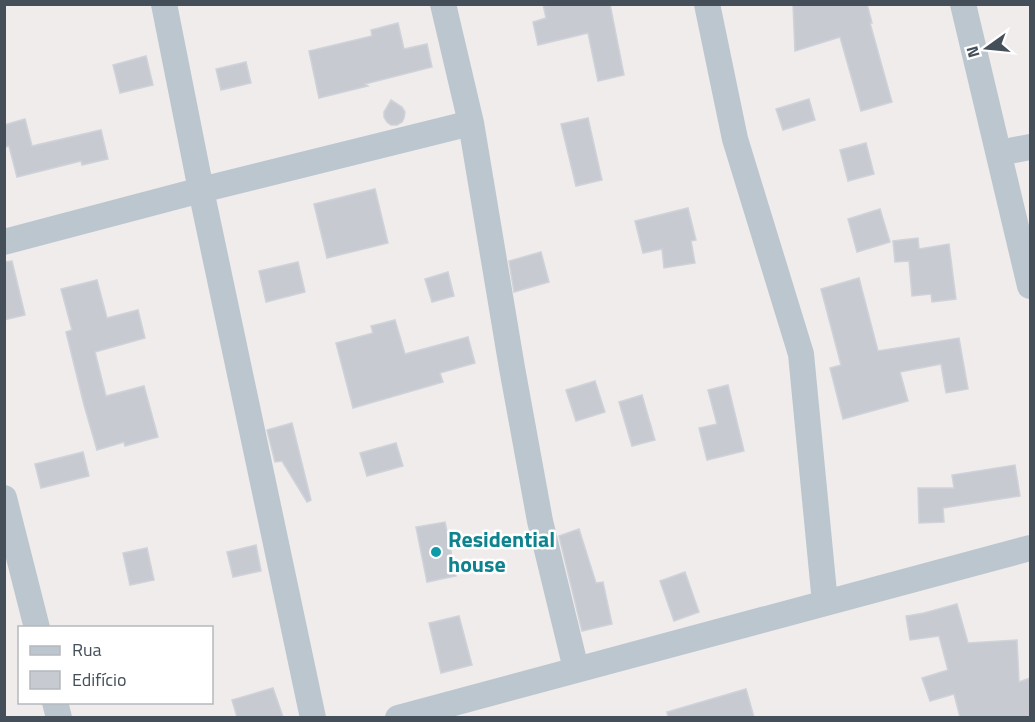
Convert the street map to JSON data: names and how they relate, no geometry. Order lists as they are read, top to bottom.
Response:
{
  "places": ["Residential house"],
  "legend": ["Rua", "Edifício"],
  "north": "left"
}
